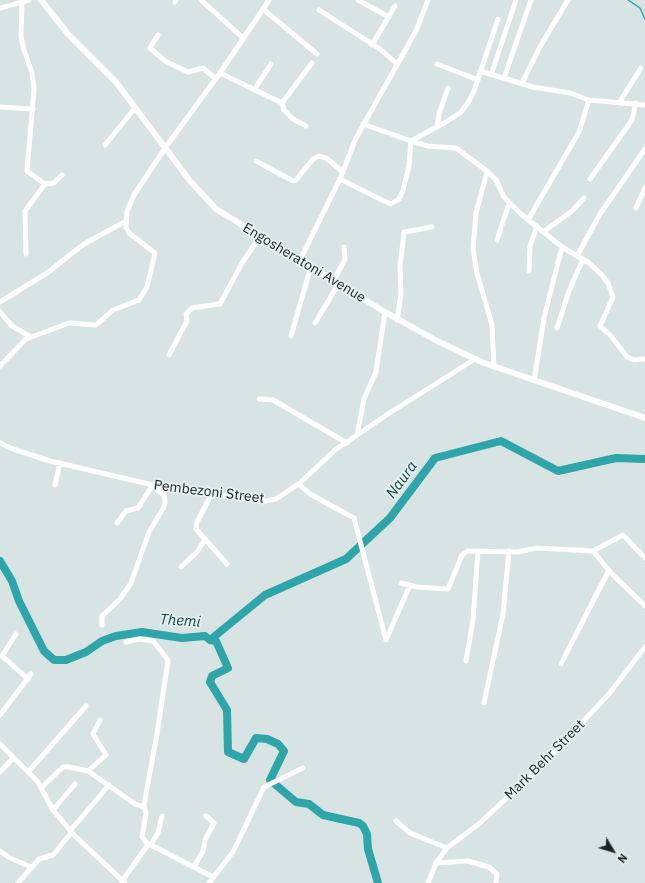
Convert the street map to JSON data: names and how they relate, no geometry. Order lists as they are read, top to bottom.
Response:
{
  "streets": {
    "street": ["Engosheratoni Avenue", "Pembezoni Street", "Mark Behr Street"]
  },
  "crossings": [
    ["Engosheratoni Avenue", "Pembezoni Street"]
  ],
  "water": ["Naura", "Themi"],
  "north": "bottom right"
}
